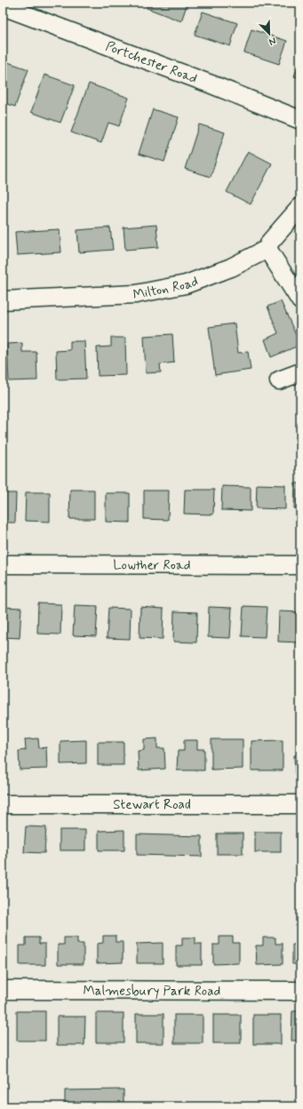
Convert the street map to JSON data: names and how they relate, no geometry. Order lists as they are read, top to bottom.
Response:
{
  "streets": {
    "street": [
      "Portchester Road",
      "Milton Road",
      "Lowther Road",
      "Stewart Road",
      "Malmesbury Park Road"
    ]
  },
  "north": "bottom right"
}
